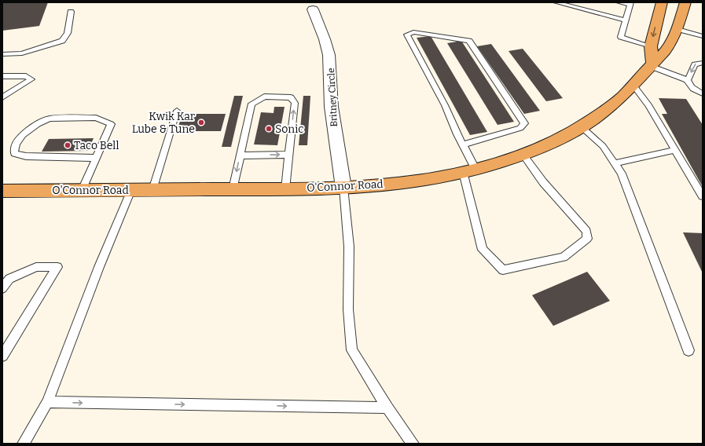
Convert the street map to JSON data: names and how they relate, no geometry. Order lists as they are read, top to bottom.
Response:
{
  "streets": {
    "highway": ["O'Connor Road"],
    "street": ["Britney Circle"]
  },
  "crossings": [
    ["Britney Circle", "O'Connor Road"]
  ],
  "places": ["Kwik Kar Lube & Tune", "Sonic", "Taco Bell"]
}
